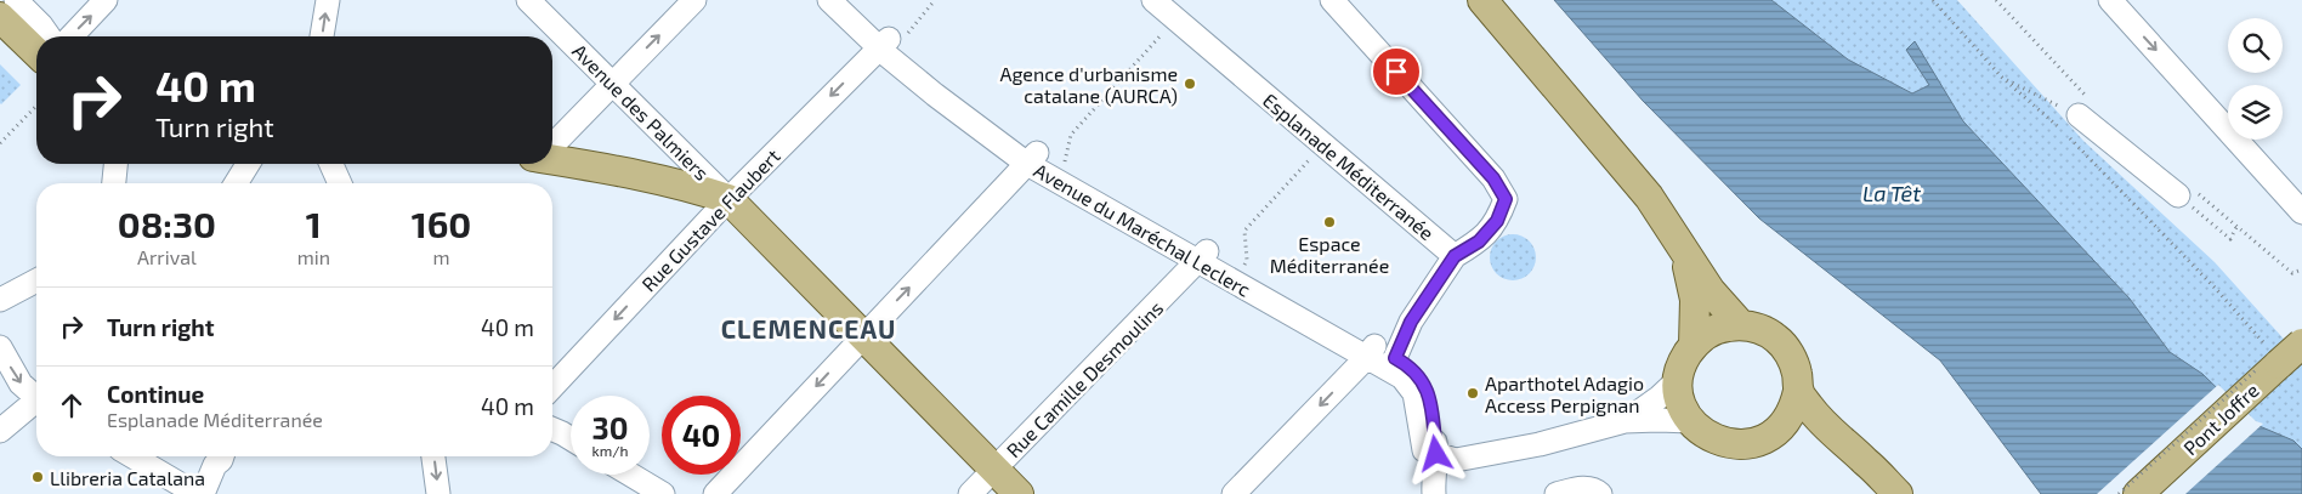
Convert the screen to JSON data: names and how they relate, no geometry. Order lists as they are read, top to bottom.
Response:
{
  "streets": {
    "main road": ["Pont Joffre"],
    "street": [
      "Avenue des Palmiers",
      "Esplanade Méditerranée",
      "Rue Gustave Flaubert",
      "Avenue du Maréchal Leclerc",
      "Rue Camille Desmoulins"
    ]
  },
  "crossings": [
    ["Avenue des Palmiers", "Rue Gustave Flaubert"],
    ["Rue Gustave Flaubert", "Avenue du Maréchal Leclerc"],
    ["Avenue du Maréchal Leclerc", "Rue Camille Desmoulins"]
  ],
  "districts": ["CLEMENCEAU"],
  "water": ["La Têt"],
  "places": [
    "Agence d'urbanisme catalane (AURCA)",
    "Espace Méditerranée",
    "Aparthotel Adagio Access Perpignan",
    "Llibreria Catalana"
  ],
  "page": {
    "turn": ["40 m", "Turn right"],
    "eta": [
      "08:30",
      "Arrival",
      "1",
      "min",
      "160",
      "m"
    ],
    "list": [
      {
        "name": "Turn right",
        "value": "40 m"
      },
      {
        "name": "Continue",
        "note": "Esplanade Méditerranée",
        "value": "40 m"
      }
    ],
    "speed": "30 km/h",
    "limit": "40"
  }
}
